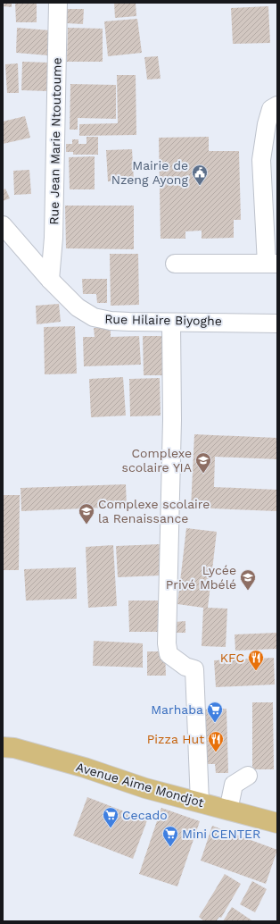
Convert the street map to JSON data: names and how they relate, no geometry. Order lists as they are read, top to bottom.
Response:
{
  "streets": {
    "main road": ["Avenue Aime Mondjot"],
    "street": ["Rue Jean Marie Ntoutoume", "Rue Hilaire Biyoghe"]
  },
  "crossings": [
    ["Rue Jean Marie Ntoutoume", "Rue Hilaire Biyoghe"]
  ],
  "places": {
    "public building": ["Mairie de Nzeng Ayong"],
    "school or university": ["Complexe scolaire YIA", "Complexe scolaire la Renaissance", "Lycée Privé Mbélé"],
    "restaurant": ["KFC", "Pizza Hut"],
    "supermarket": ["Marhaba", "Cecado", "Mini CENTER"]
  }
}
